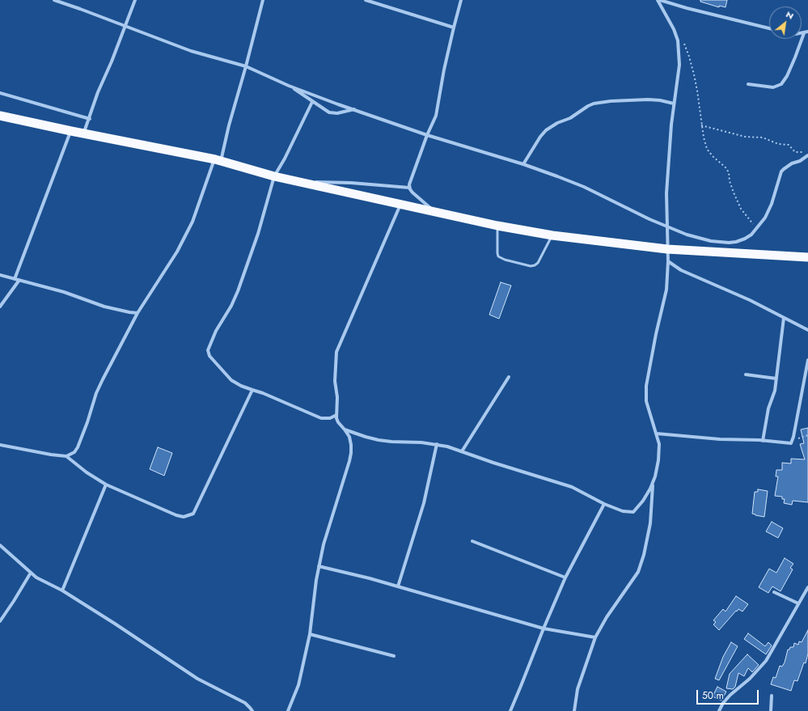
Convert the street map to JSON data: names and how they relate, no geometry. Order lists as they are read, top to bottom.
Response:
{
  "scale_bar": "50 m",
  "north": "top right"
}
